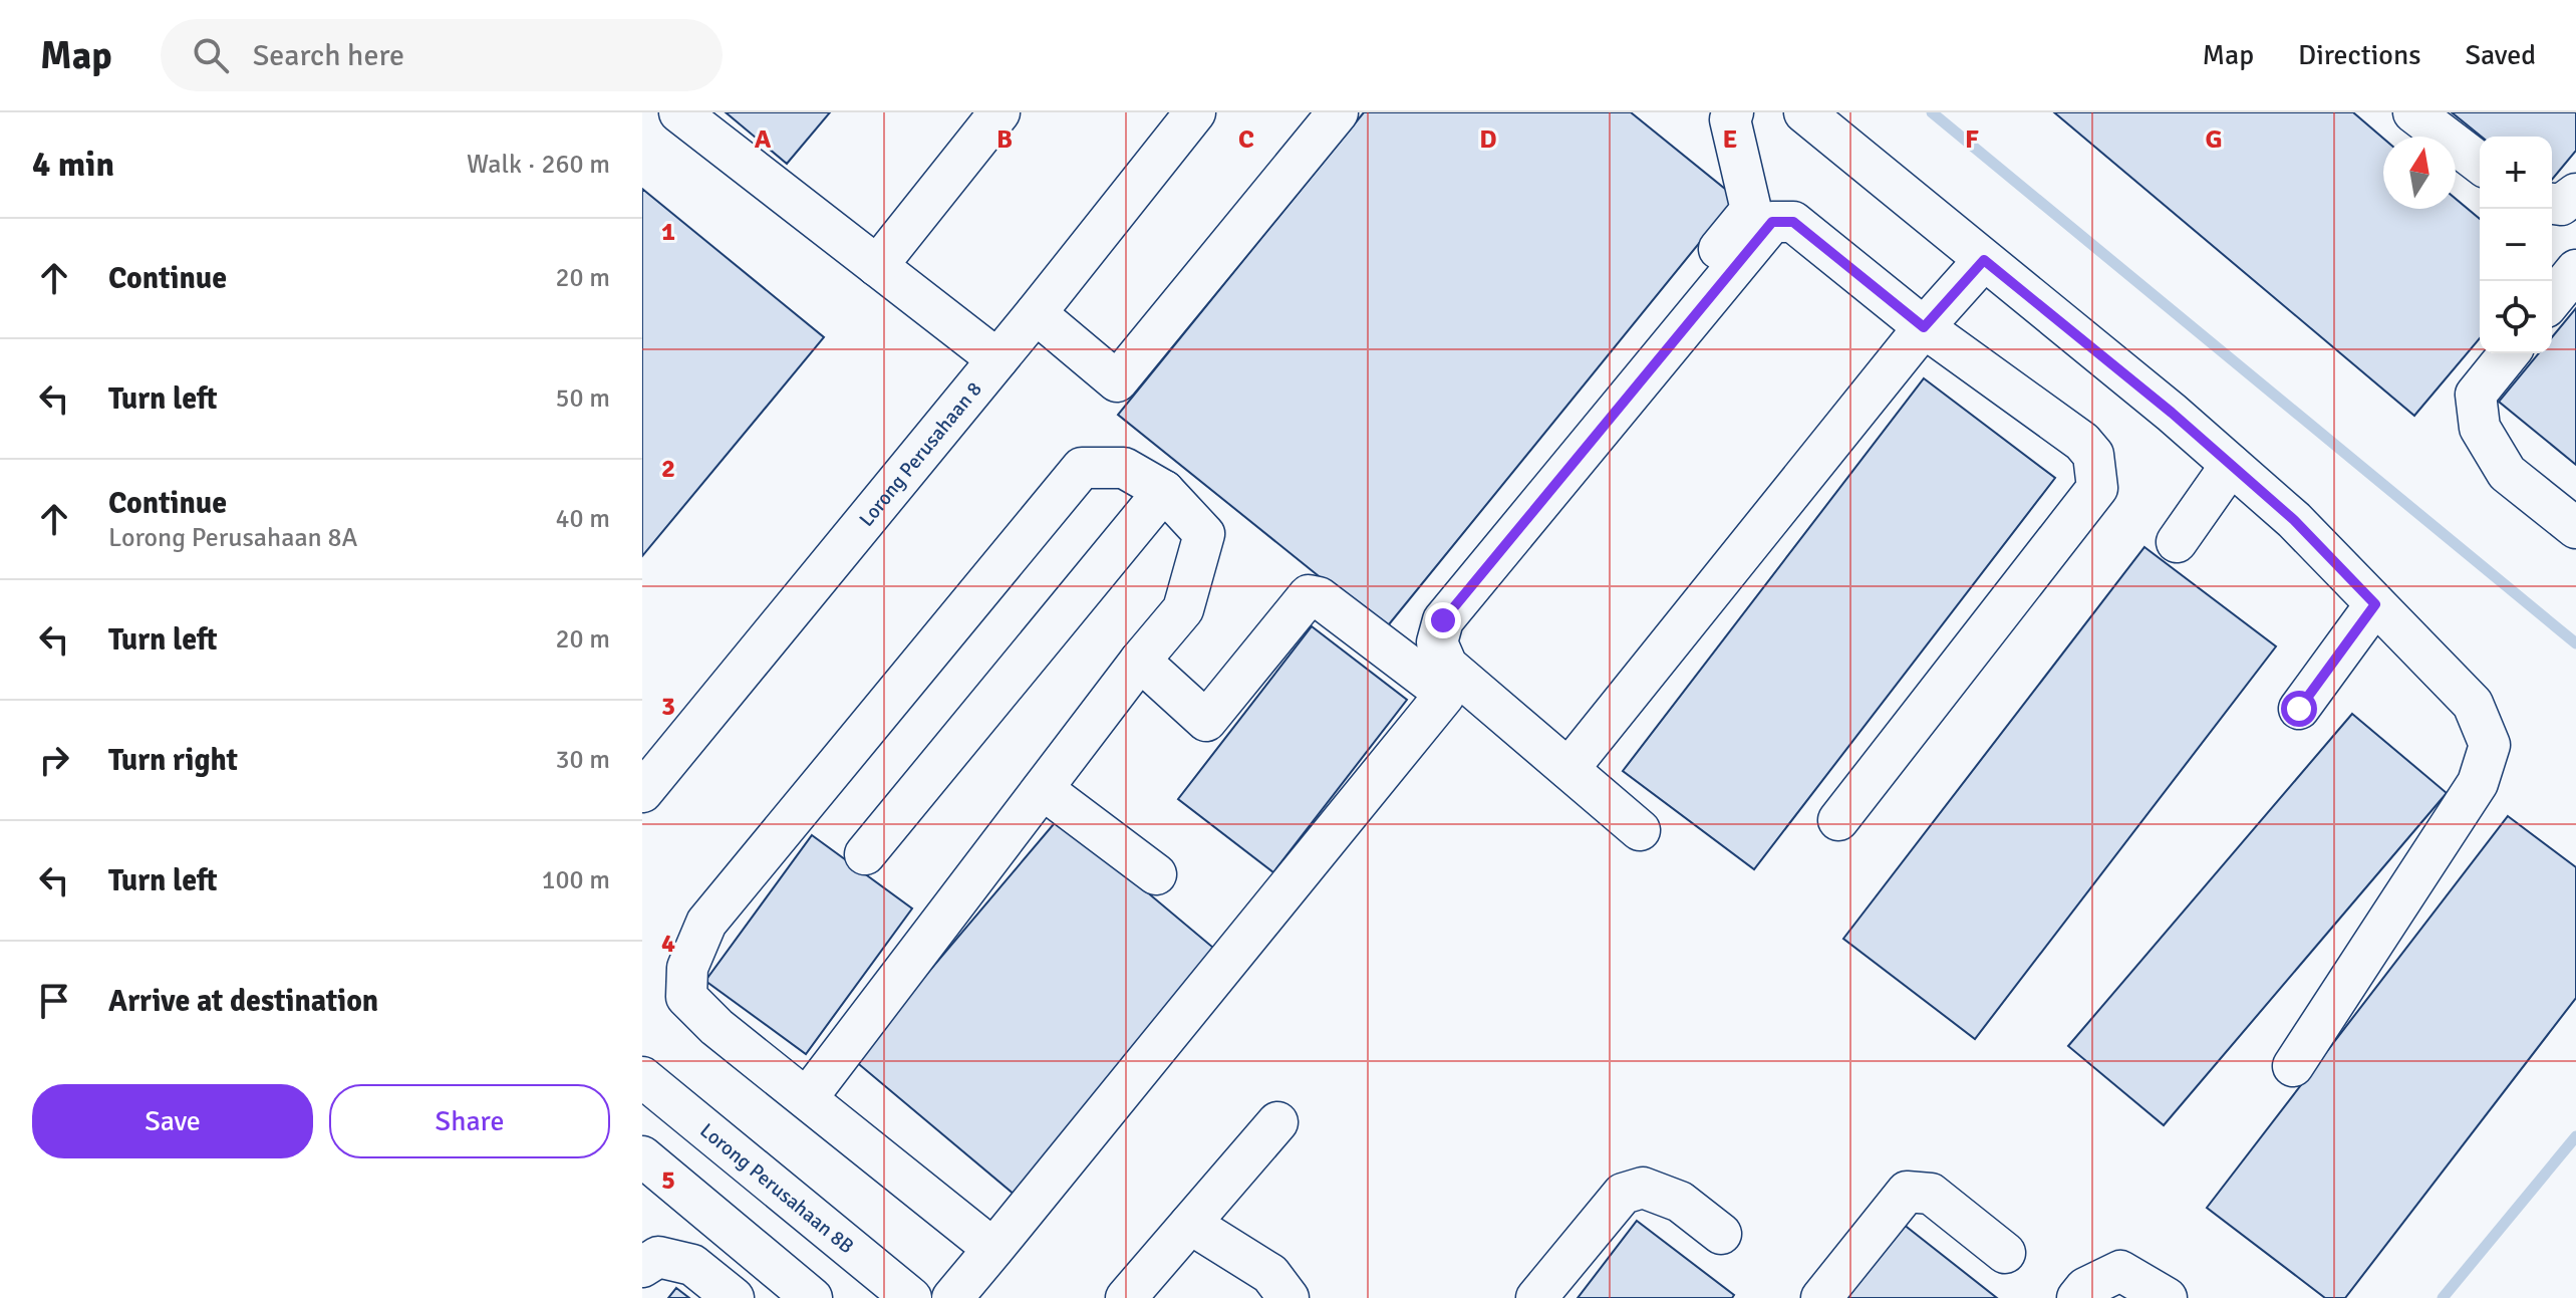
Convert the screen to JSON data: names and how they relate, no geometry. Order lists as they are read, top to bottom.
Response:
{
  "streets": {
    "street": ["Lorong Perusahaan 8", "Lorong Perusahaan 8B"]
  },
  "north": "top",
  "page": {
    "header": "Map",
    "search": "Search here",
    "nav": ["Map", "Directions", "Saved"],
    "heading": ["4 min", "Walk · 260 m"],
    "map_buttons": ["+", "−"],
    "list": [
      ["Continue", "20 m"],
      ["Turn left", "50 m"],
      ["Continue", "Lorong Perusahaan 8A", "40 m"],
      ["Turn left", "20 m"],
      ["Turn right", "30 m"],
      ["Turn left", "100 m"],
      "Arrive at destination"
    ],
    "buttons": ["Save", "Share"]
  },
  "grid": {
    "columns": [
      "A",
      "B",
      "C",
      "D",
      "E",
      "F",
      "G"
    ],
    "rows": [
      "1",
      "2",
      "3",
      "4",
      "5"
    ]
  }
}
